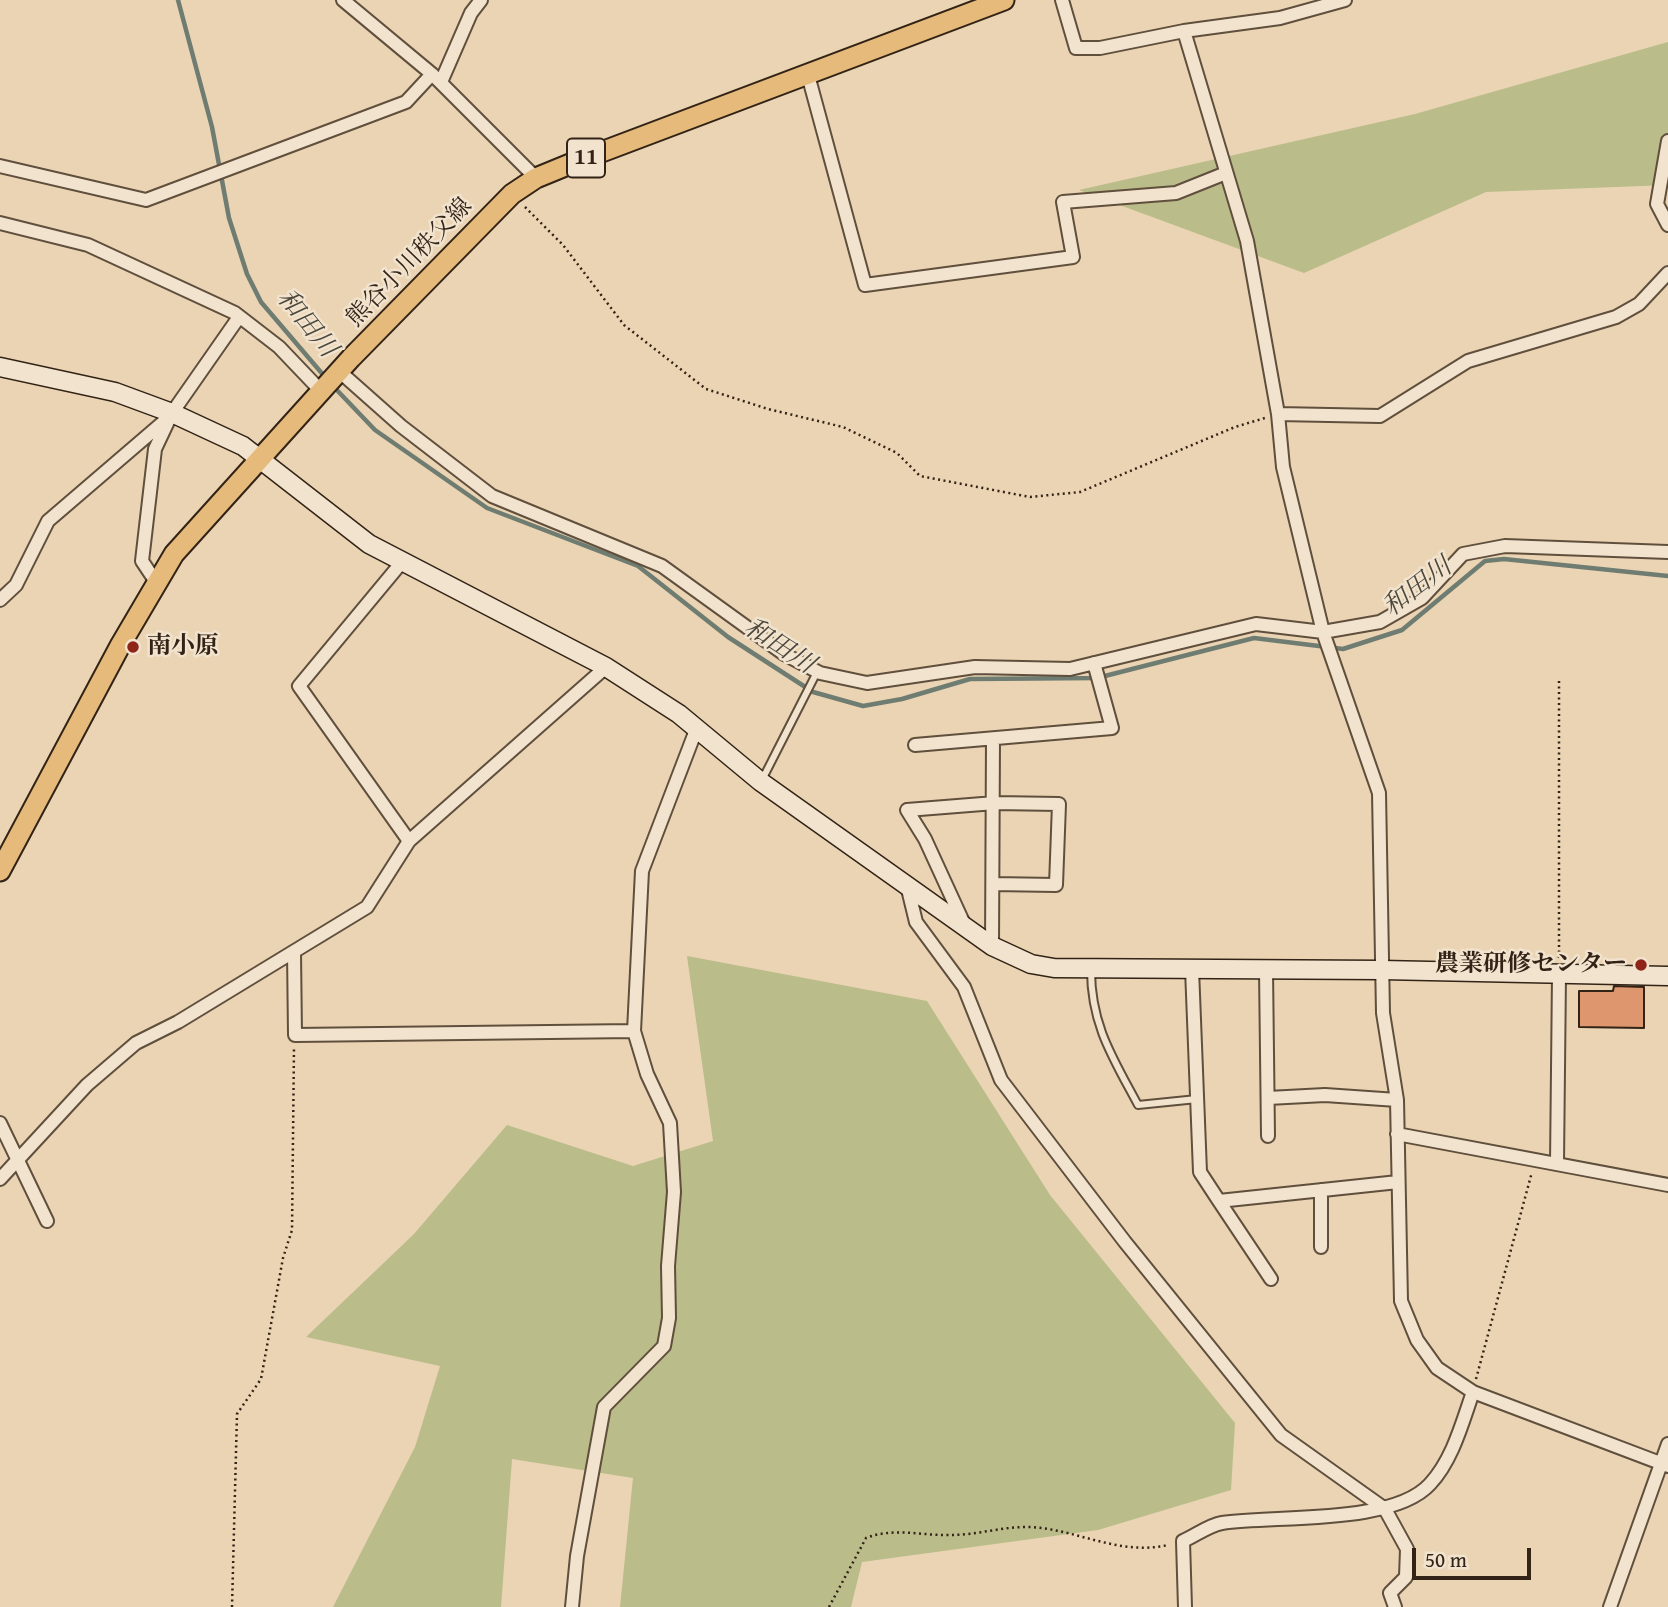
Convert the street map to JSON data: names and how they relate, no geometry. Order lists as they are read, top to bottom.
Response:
{
  "streets": {
    "main road": ["11", "熊谷小川秩父線"]
  },
  "water": ["和田川"],
  "places": ["南小原", "農業研修センター"],
  "scale_bar": "50 m"
}
